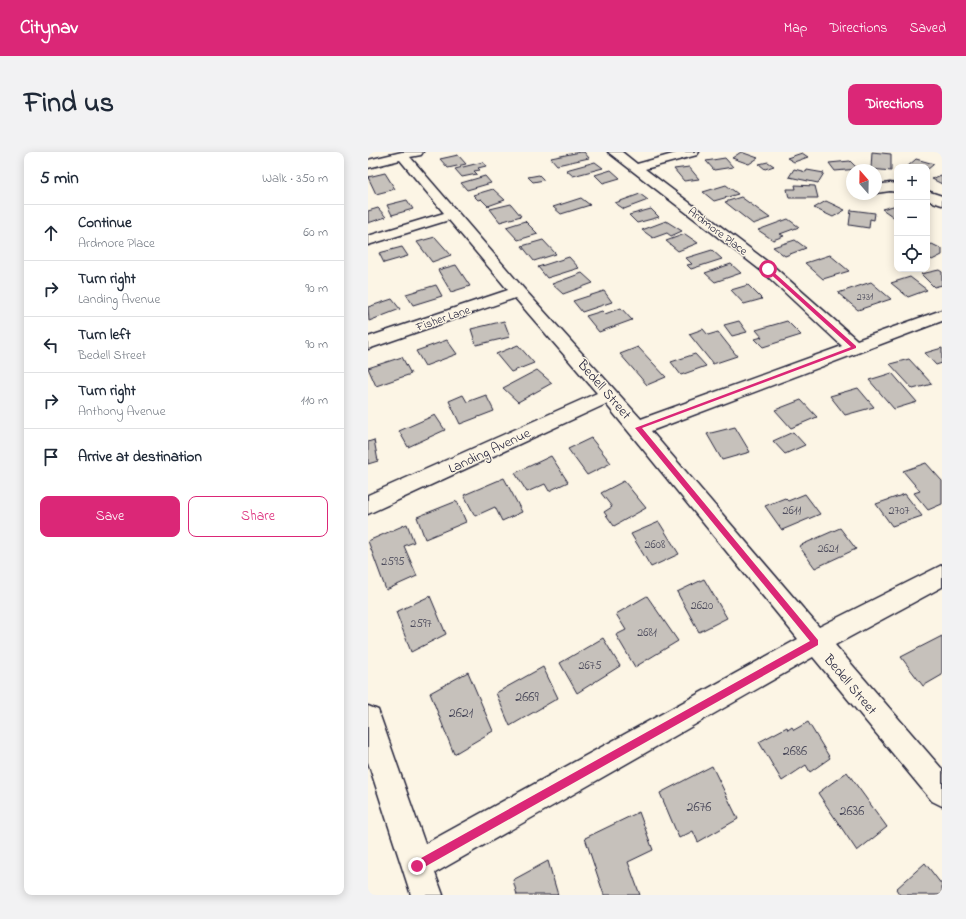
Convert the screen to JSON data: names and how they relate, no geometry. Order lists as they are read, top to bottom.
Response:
{
  "streets": {
    "street": [
      "Ardmore Place",
      "Fisher Lane",
      "Bedell Street",
      "Landing Avenue"
    ]
  },
  "crossings": [
    ["Fisher Lane", "Bedell Street"],
    ["Bedell Street", "Landing Avenue"]
  ],
  "house_numbers": [
    "2731",
    "2611",
    "2707",
    "2608",
    "2621",
    "2595",
    "2620",
    "2597",
    "2681",
    "2675",
    "2669",
    "2621",
    "2686",
    "2676",
    "2636"
  ],
  "north": "top",
  "page": {
    "header": "Citynav",
    "nav": ["Map", "Directions", "Saved"],
    "title": "Find us",
    "buttons": [
      "Directions",
      ["Save", "Share"]
    ],
    "heading": ["5 min", "Walk · 350 m"],
    "map_buttons": ["+", "−"],
    "list": [
      ["Continue", "Ardmore Place", "60 m"],
      ["Turn right", "Landing Avenue", "90 m"],
      ["Turn left", "Bedell Street", "90 m"],
      ["Turn right", "Anthony Avenue", "110 m"],
      "Arrive at destination"
    ]
  }
}
